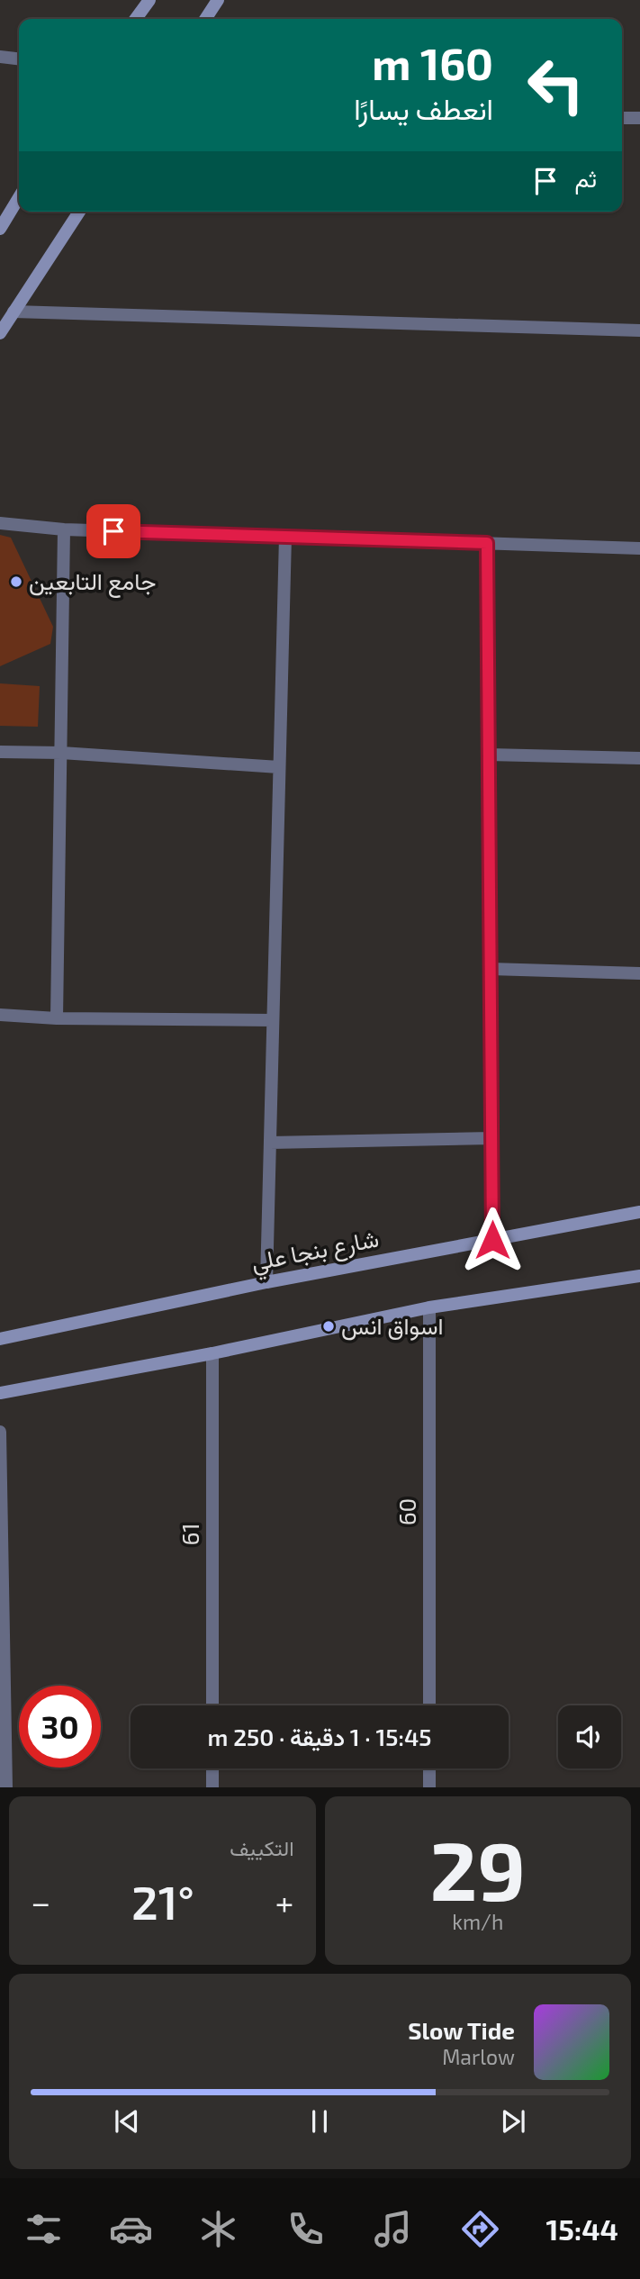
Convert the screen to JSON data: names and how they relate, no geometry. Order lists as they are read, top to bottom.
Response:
{
  "streets": {
    "main road": ["شارع بنجا علي"],
    "street": ["60", "61"]
  },
  "places": ["جامع التابعين", "اسواق انس"],
  "page": {
    "turn": ["160 m", "انعطف يسارًا"],
    "then": "ثم",
    "limit": "30",
    "trip": "15:45 · 1 دقيقة · 250 m",
    "tile": [
      ["29", "km/h"],
      "التكييف"
    ],
    "heat": ["−", "21°", "+"],
    "song": ["Slow Tide", "Marlow"],
    "tabs": "15:44"
  }
}
